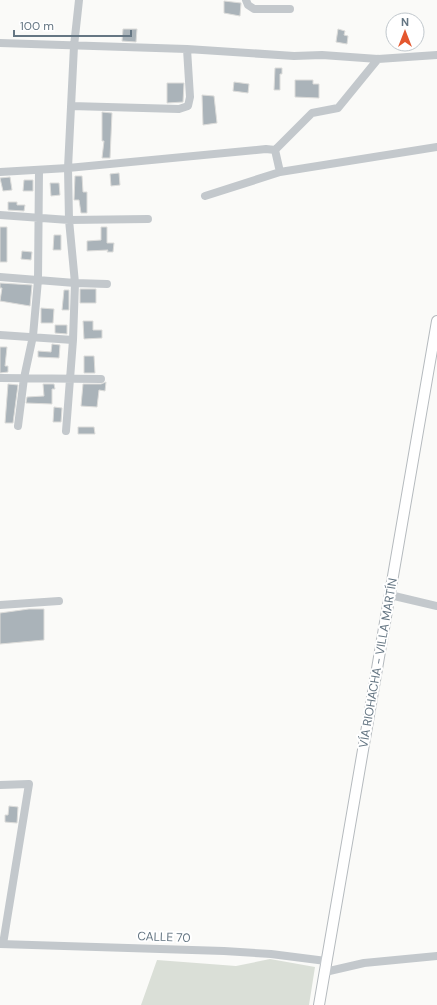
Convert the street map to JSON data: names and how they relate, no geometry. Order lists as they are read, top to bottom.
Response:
{
  "streets": {
    "main road": ["VÍA RIOHACHA - VILLA MARTÍN"],
    "street": ["CALLE 70"]
  },
  "crossings": [
    ["VÍA RIOHACHA - VILLA MARTÍN", "CALLE 70"]
  ],
  "scale_bar": "100 m",
  "north": "top"
}
